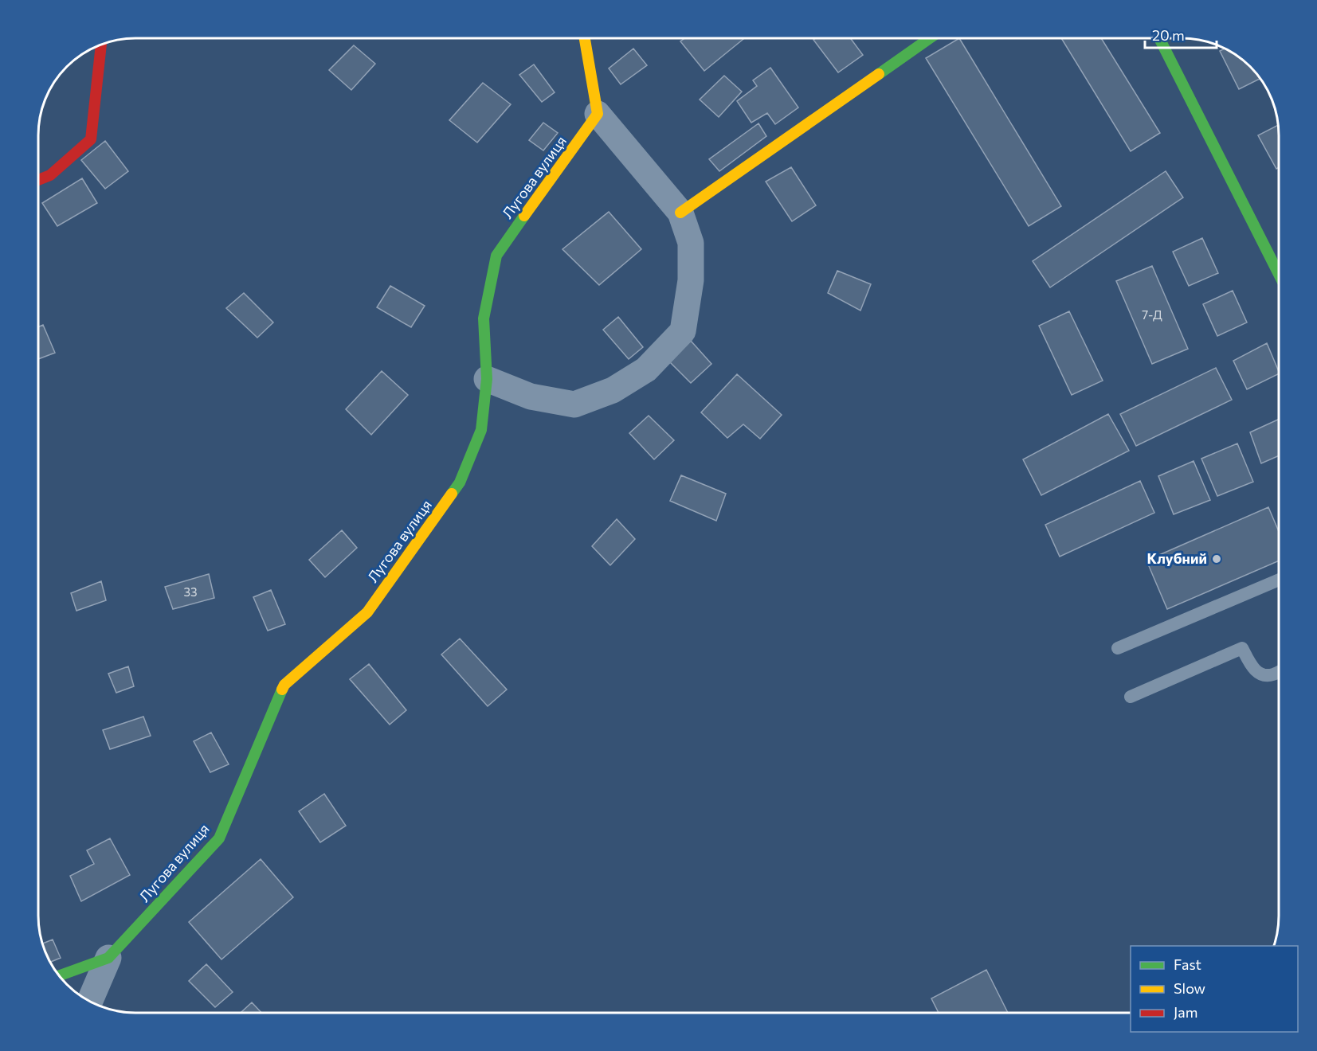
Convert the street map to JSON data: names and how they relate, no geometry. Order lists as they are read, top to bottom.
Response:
{
  "streets": {
    "street": ["Лугова вулиця"]
  },
  "places": ["Клубний"],
  "house_numbers": ["7-Д", "33"],
  "legend": ["Fast", "Slow", "Jam"],
  "scale_bar": "20 m"
}
